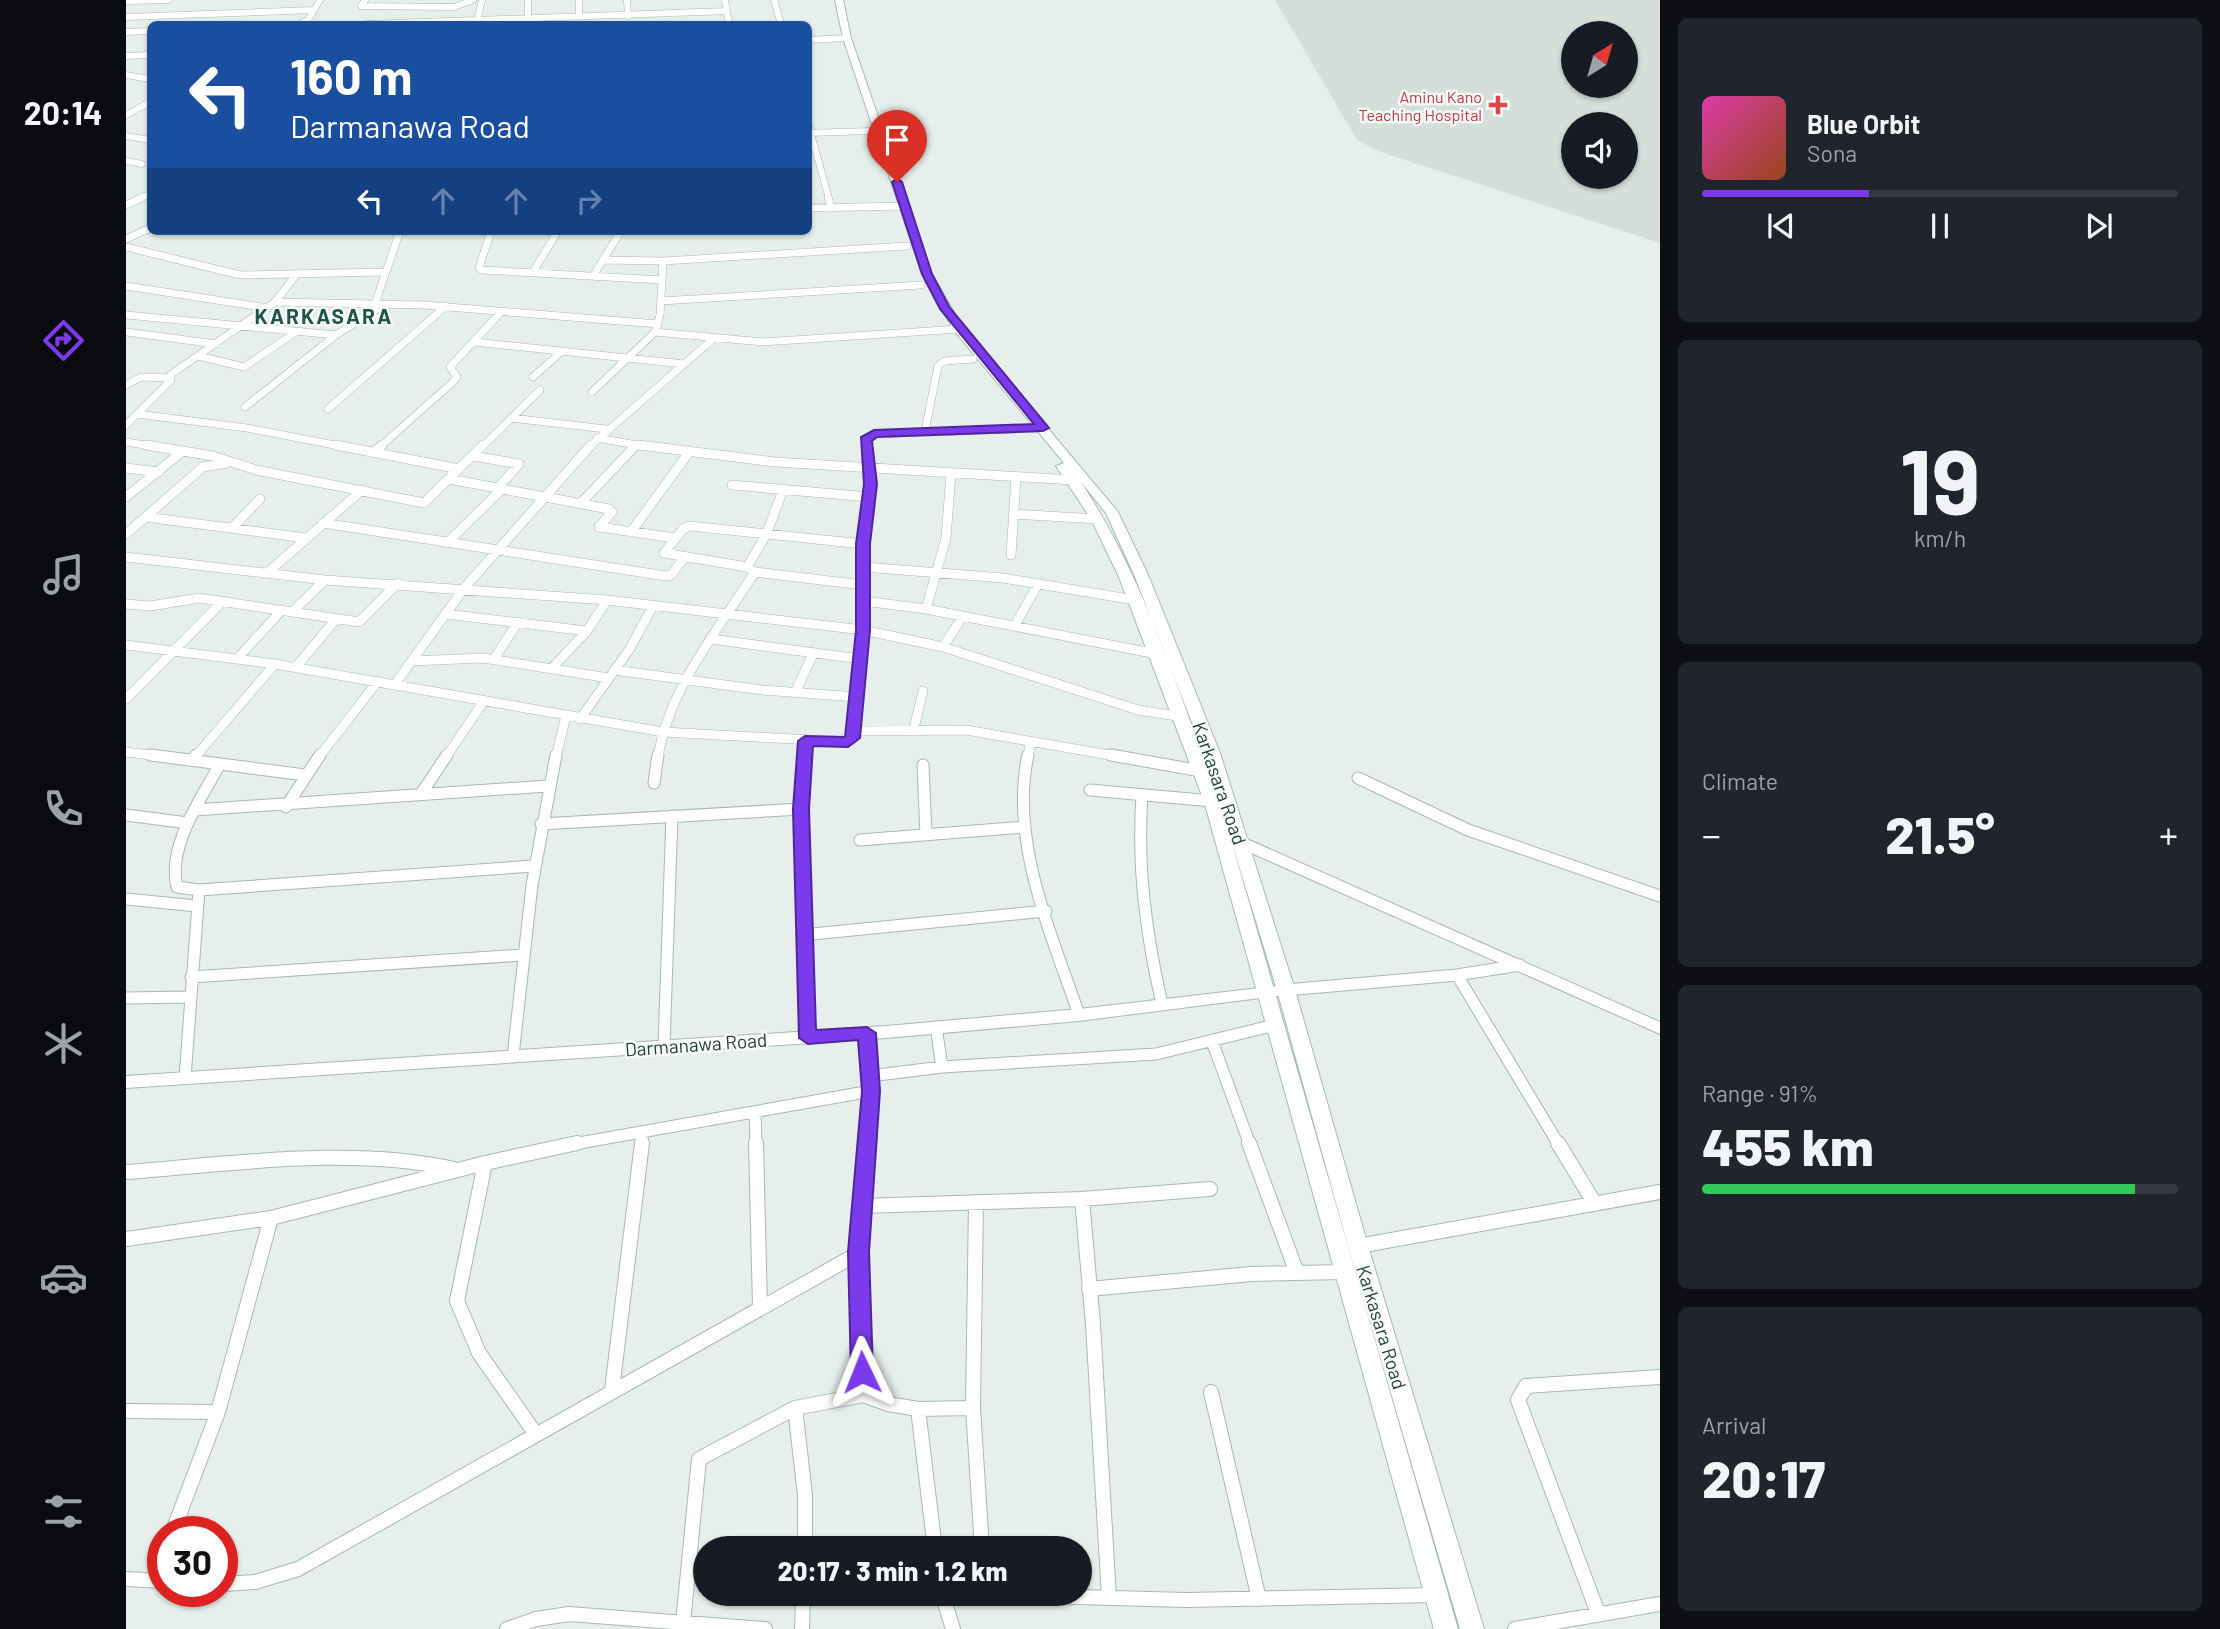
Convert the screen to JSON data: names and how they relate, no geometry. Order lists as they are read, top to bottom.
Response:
{
  "streets": {
    "main road": ["Karkasara Road"],
    "street": ["Darmanawa Road"]
  },
  "crossings": [
    ["Karkasara Road", "Darmanawa Road"]
  ],
  "districts": ["KARKASARA"],
  "places": {
    "health": ["Aminu Kano Teaching Hospital"]
  },
  "north": "top right",
  "page": {
    "tabs": "20:14",
    "turn": ["160 m", "Darmanawa Road"],
    "song": ["Blue Orbit", "Sona"],
    "tile": [
      ["19", "km/h"],
      "Climate",
      ["Range · 91%", "455 km"],
      ["Arrival", "20:17"]
    ],
    "heat": ["−", "21.5°", "+"],
    "limit": "30",
    "trip": "20:17 · 3 min · 1.2 km"
  }
}
